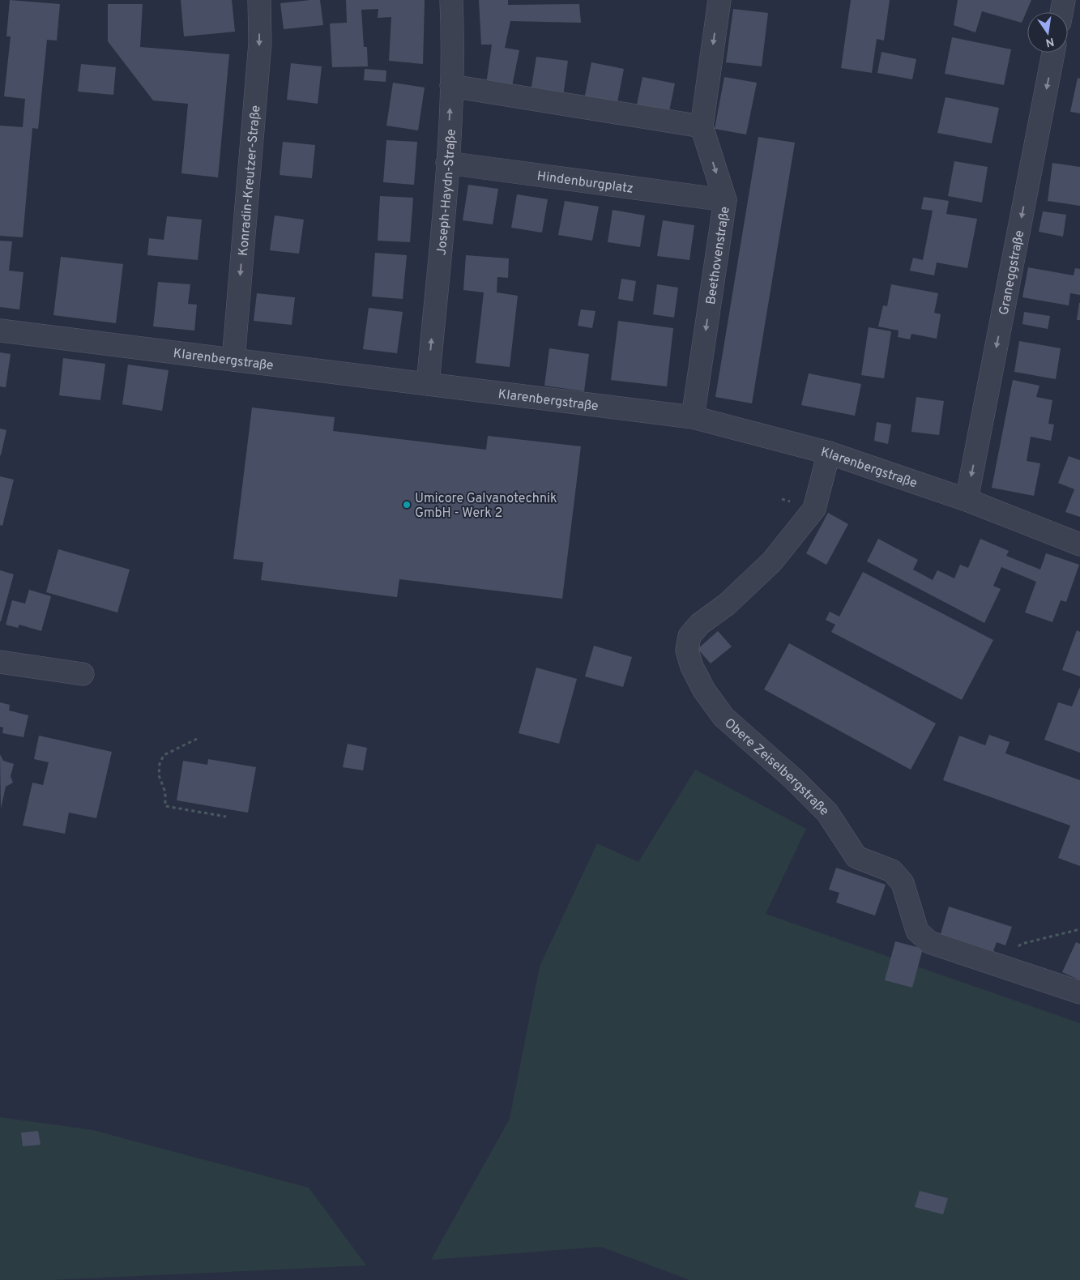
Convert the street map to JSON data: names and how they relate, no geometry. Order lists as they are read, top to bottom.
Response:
{
  "streets": {
    "street": [
      "Konradin-Kreutzer-Straße",
      "Hindenburgplatz",
      "Joseph-Haydn-Straße",
      "Beethovenstraße",
      "Graneggstraße",
      "Klarenbergstraße",
      "Obere Zeiselbergstraße"
    ]
  },
  "crossings": [
    ["Konradin-Kreutzer-Straße", "Klarenbergstraße"],
    ["Hindenburgplatz", "Joseph-Haydn-Straße"],
    ["Hindenburgplatz", "Beethovenstraße"],
    ["Joseph-Haydn-Straße", "Klarenbergstraße"],
    ["Beethovenstraße", "Klarenbergstraße"],
    ["Graneggstraße", "Klarenbergstraße"],
    ["Klarenbergstraße", "Obere Zeiselbergstraße"]
  ],
  "one_way": [
    "Konradin-Kreutzer-Straße",
    "Joseph-Haydn-Straße",
    "Beethovenstraße",
    "Graneggstraße"
  ],
  "places": ["Umicore Galvanotechnik GmbH - Werk 2"],
  "north": "bottom"
}
